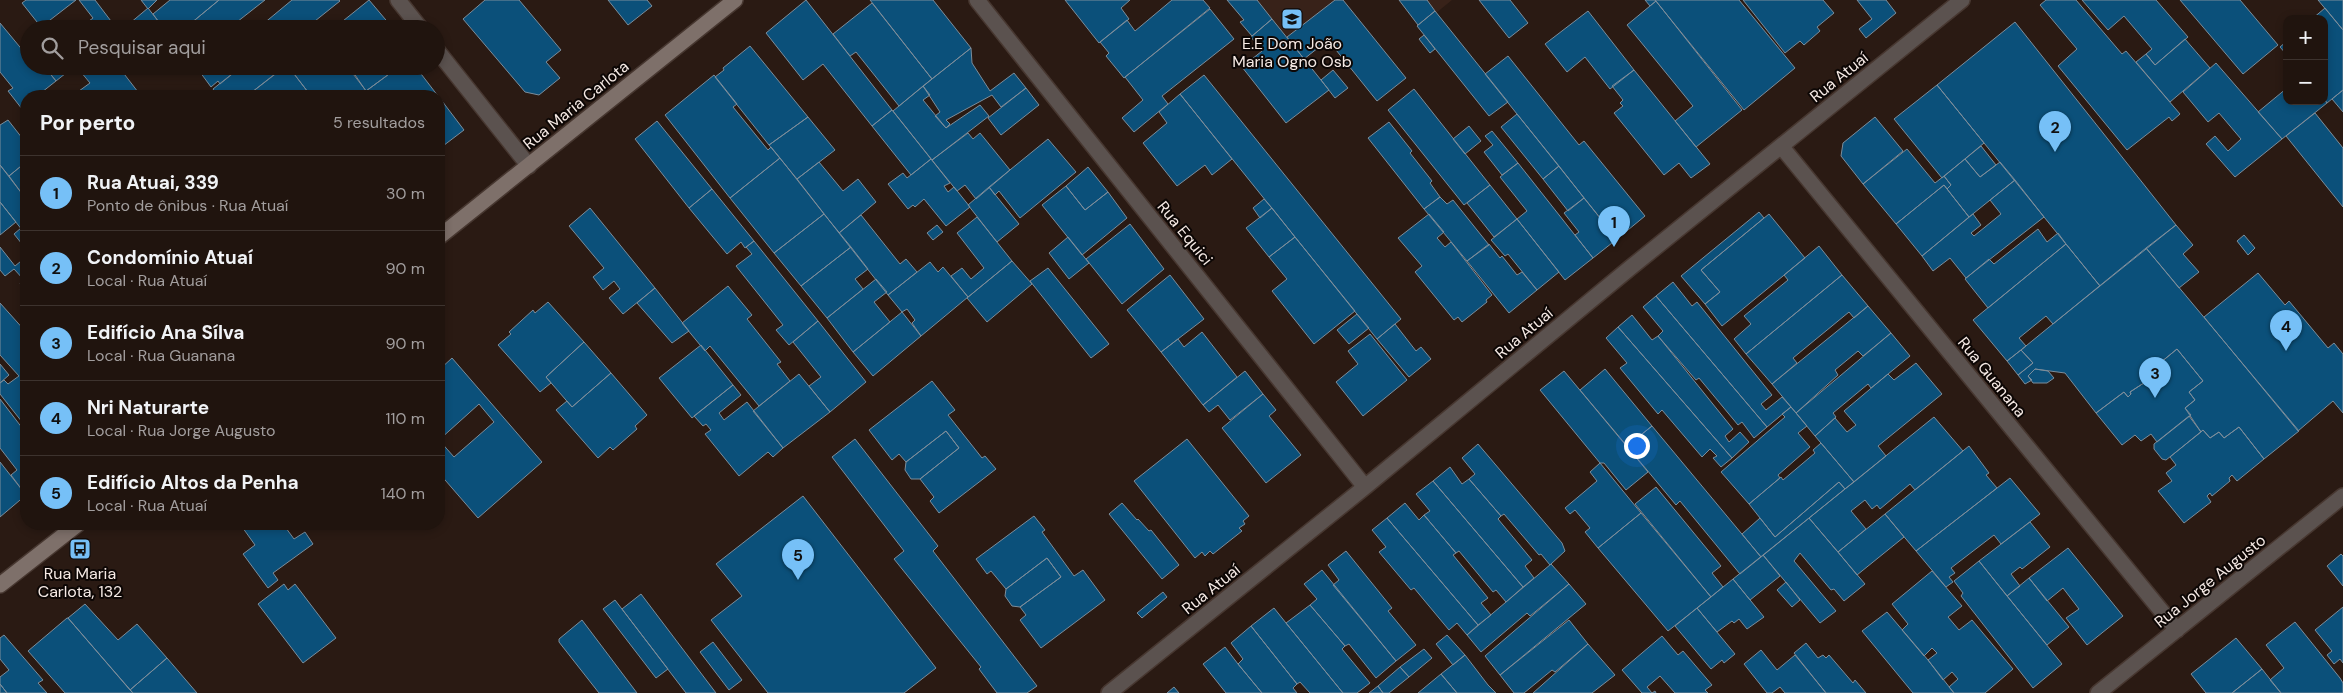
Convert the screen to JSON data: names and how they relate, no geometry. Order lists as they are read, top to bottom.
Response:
{
  "streets": {
    "street": [
      "Rua Atuaí",
      "Rua Maria Carlota",
      "Rua Equici",
      "Rua Guanana",
      "Rua Jorge Augusto"
    ]
  },
  "crossings": [
    ["Rua Atuaí", "Rua Equici"],
    ["Rua Atuaí", "Rua Guanana"],
    ["Rua Guanana", "Rua Jorge Augusto"]
  ],
  "places": {
    "school or university": ["E.E Dom João Maria Ogno Osb"],
    "bus stop": ["Rua Maria Carlota, 132"]
  },
  "page": {
    "map_buttons": ["+", "−"],
    "search": "Pesquisar aqui",
    "heading": ["Por perto", "5 resultados"],
    "pins": [
      "2",
      "1",
      "4",
      "3",
      "5"
    ],
    "list": [
      {
        "mark": "1",
        "name": "Rua Atuai, 339",
        "note": "Ponto de ônibus · Rua Atuaí",
        "value": "30 m"
      },
      {
        "mark": "2",
        "name": "Condomínio Atuaí",
        "note": "Local · Rua Atuaí",
        "value": "90 m"
      },
      {
        "mark": "3",
        "name": "Edifício Ana Sílva",
        "note": "Local · Rua Guanana",
        "value": "90 m"
      },
      {
        "mark": "4",
        "name": "Nri Naturarte",
        "note": "Local · Rua Jorge Augusto",
        "value": "110 m"
      },
      {
        "mark": "5",
        "name": "Edifício Altos da Penha",
        "note": "Local · Rua Atuaí",
        "value": "140 m"
      }
    ]
  }
}
